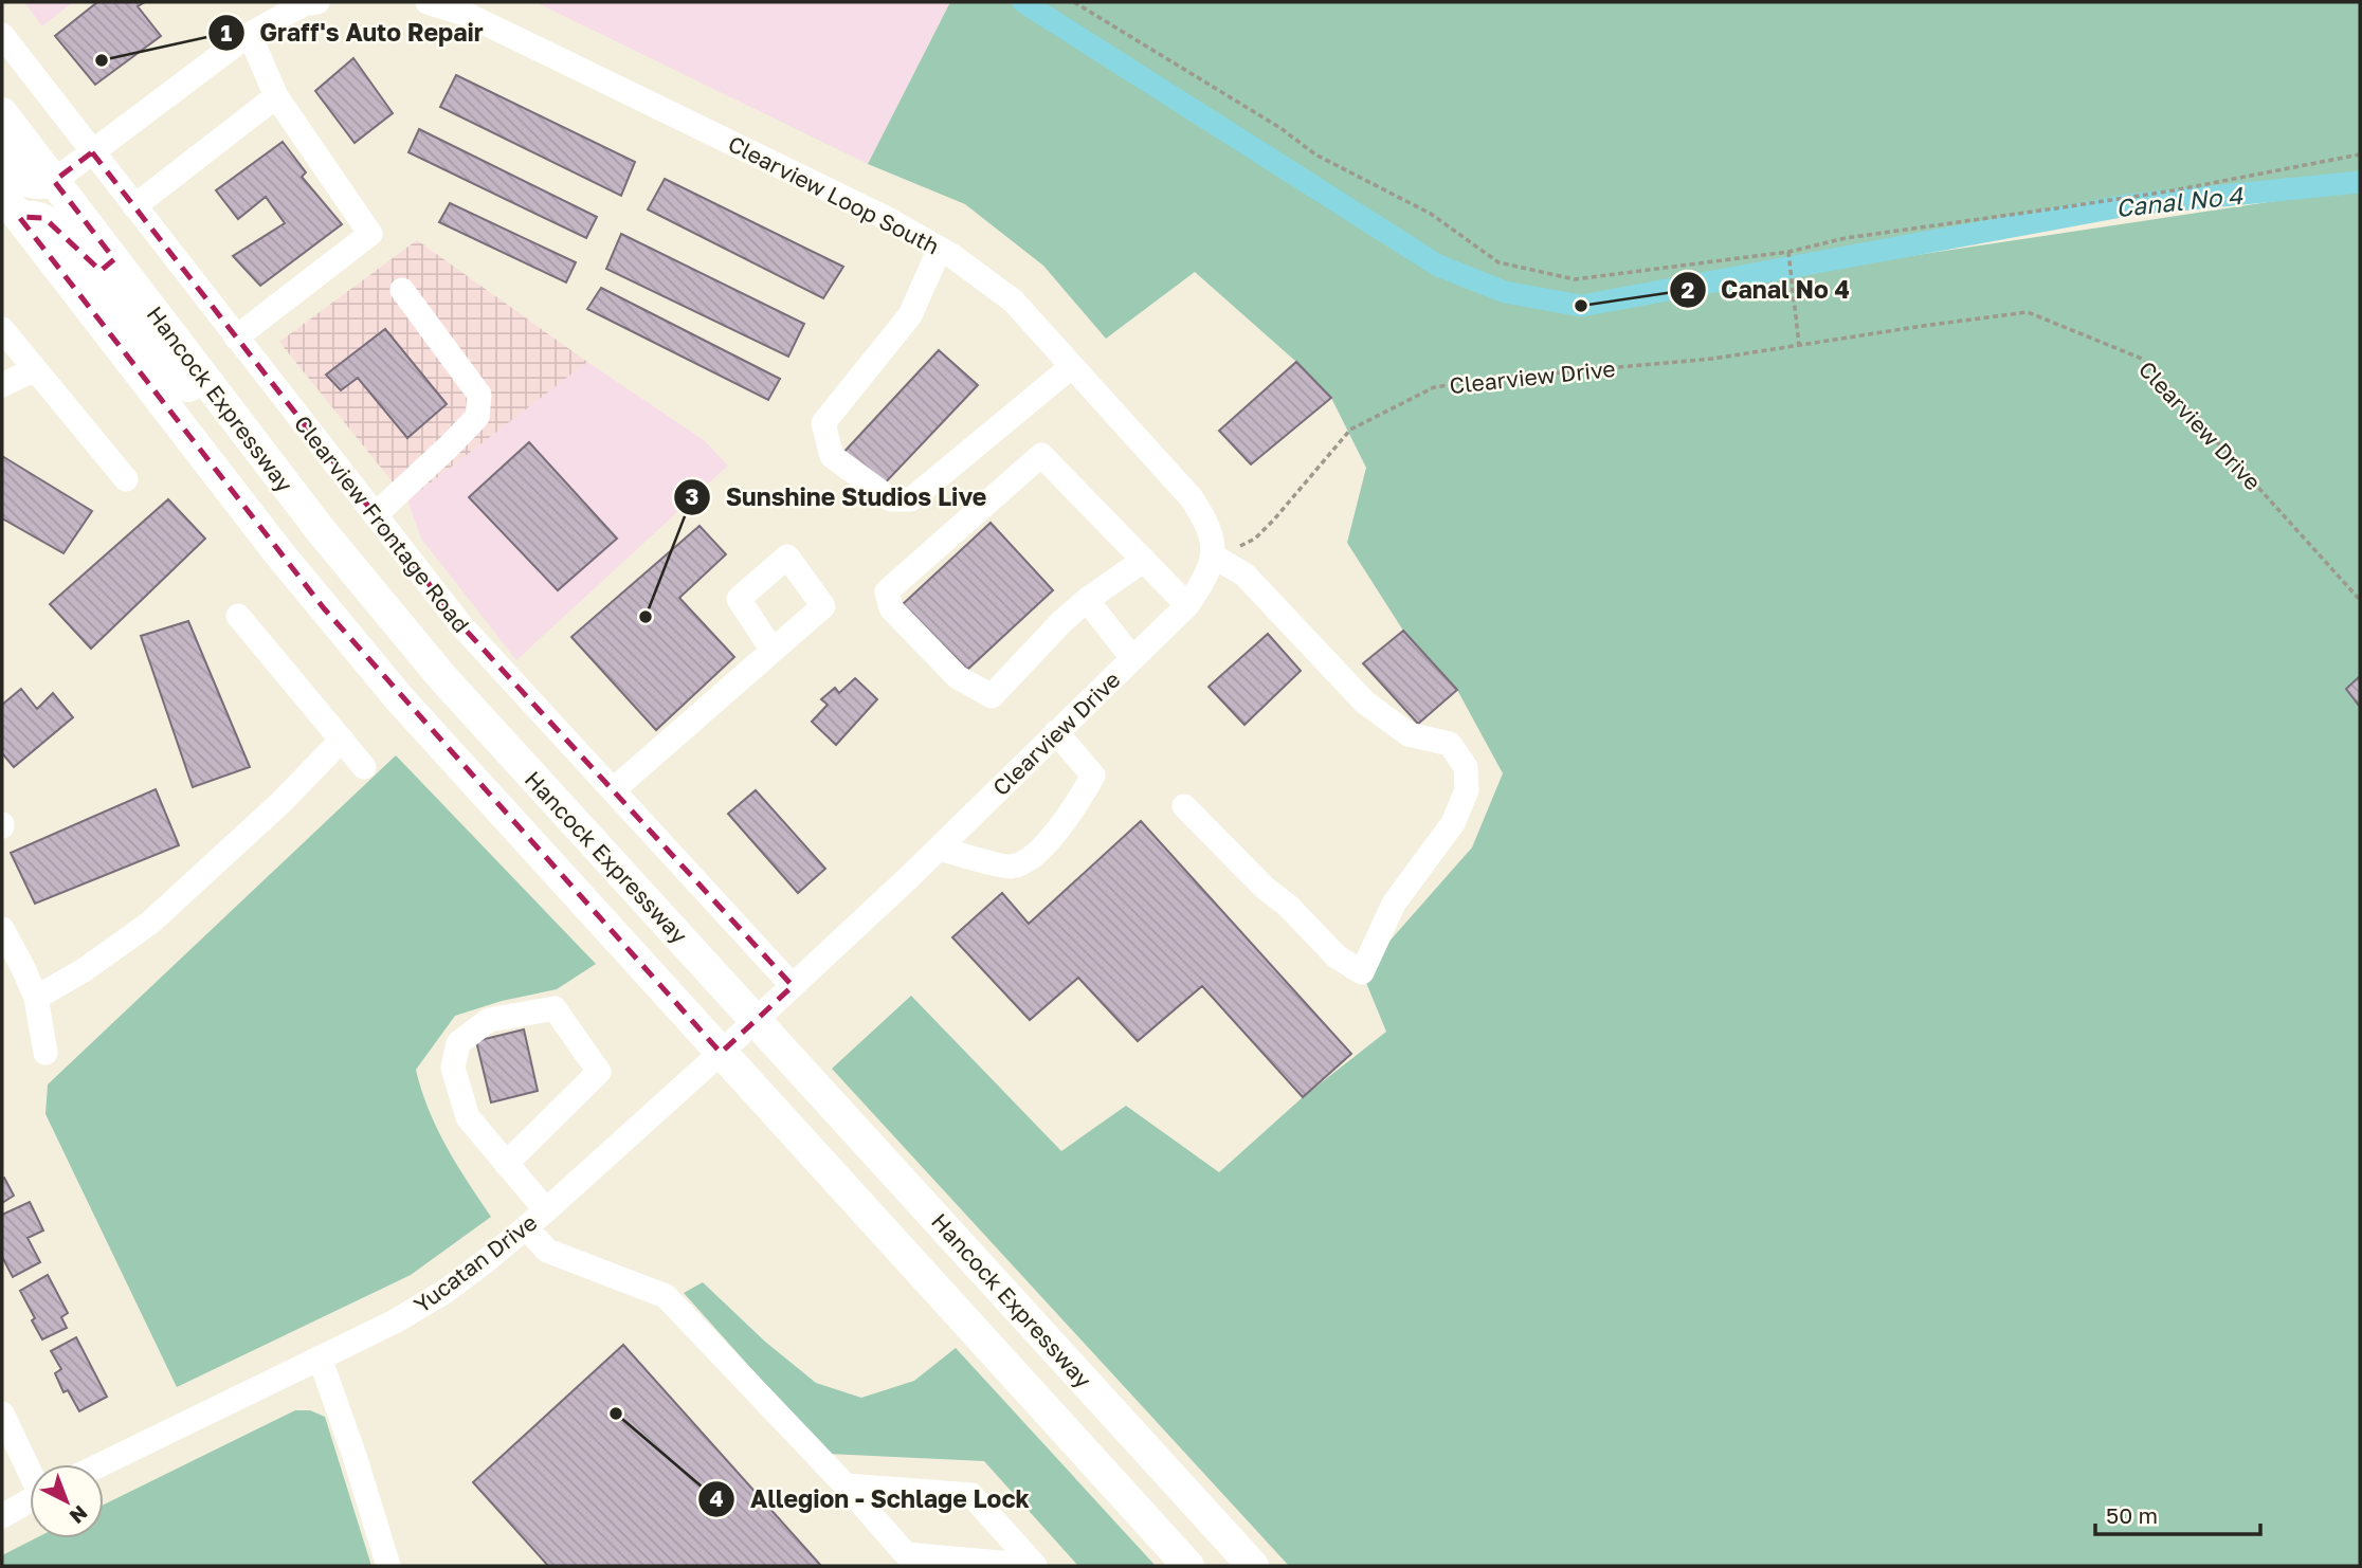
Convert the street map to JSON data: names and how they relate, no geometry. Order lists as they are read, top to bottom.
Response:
{
  "streets": {
    "main road": ["Hancock Expressway"],
    "street": [
      "Clearview Loop South",
      "Clearview Drive",
      "Clearview Frontage Road",
      "Yucatan Drive"
    ]
  },
  "crossings": [
    ["Clearview Loop South", "Clearview Drive"],
    ["Clearview Drive", "Hancock Expressway"],
    ["Clearview Drive", "Clearview Frontage Road"],
    ["Clearview Drive", "Yucatan Drive"],
    ["Hancock Expressway", "Yucatan Drive"]
  ],
  "water": ["Canal No 4"],
  "places": [
    "Graff's Auto Repair",
    "Canal No 4",
    "Sunshine Studios Live",
    "Allegion - Schlage Lock"
  ],
  "scale_bar": "50 m",
  "north": "bottom right"
}
